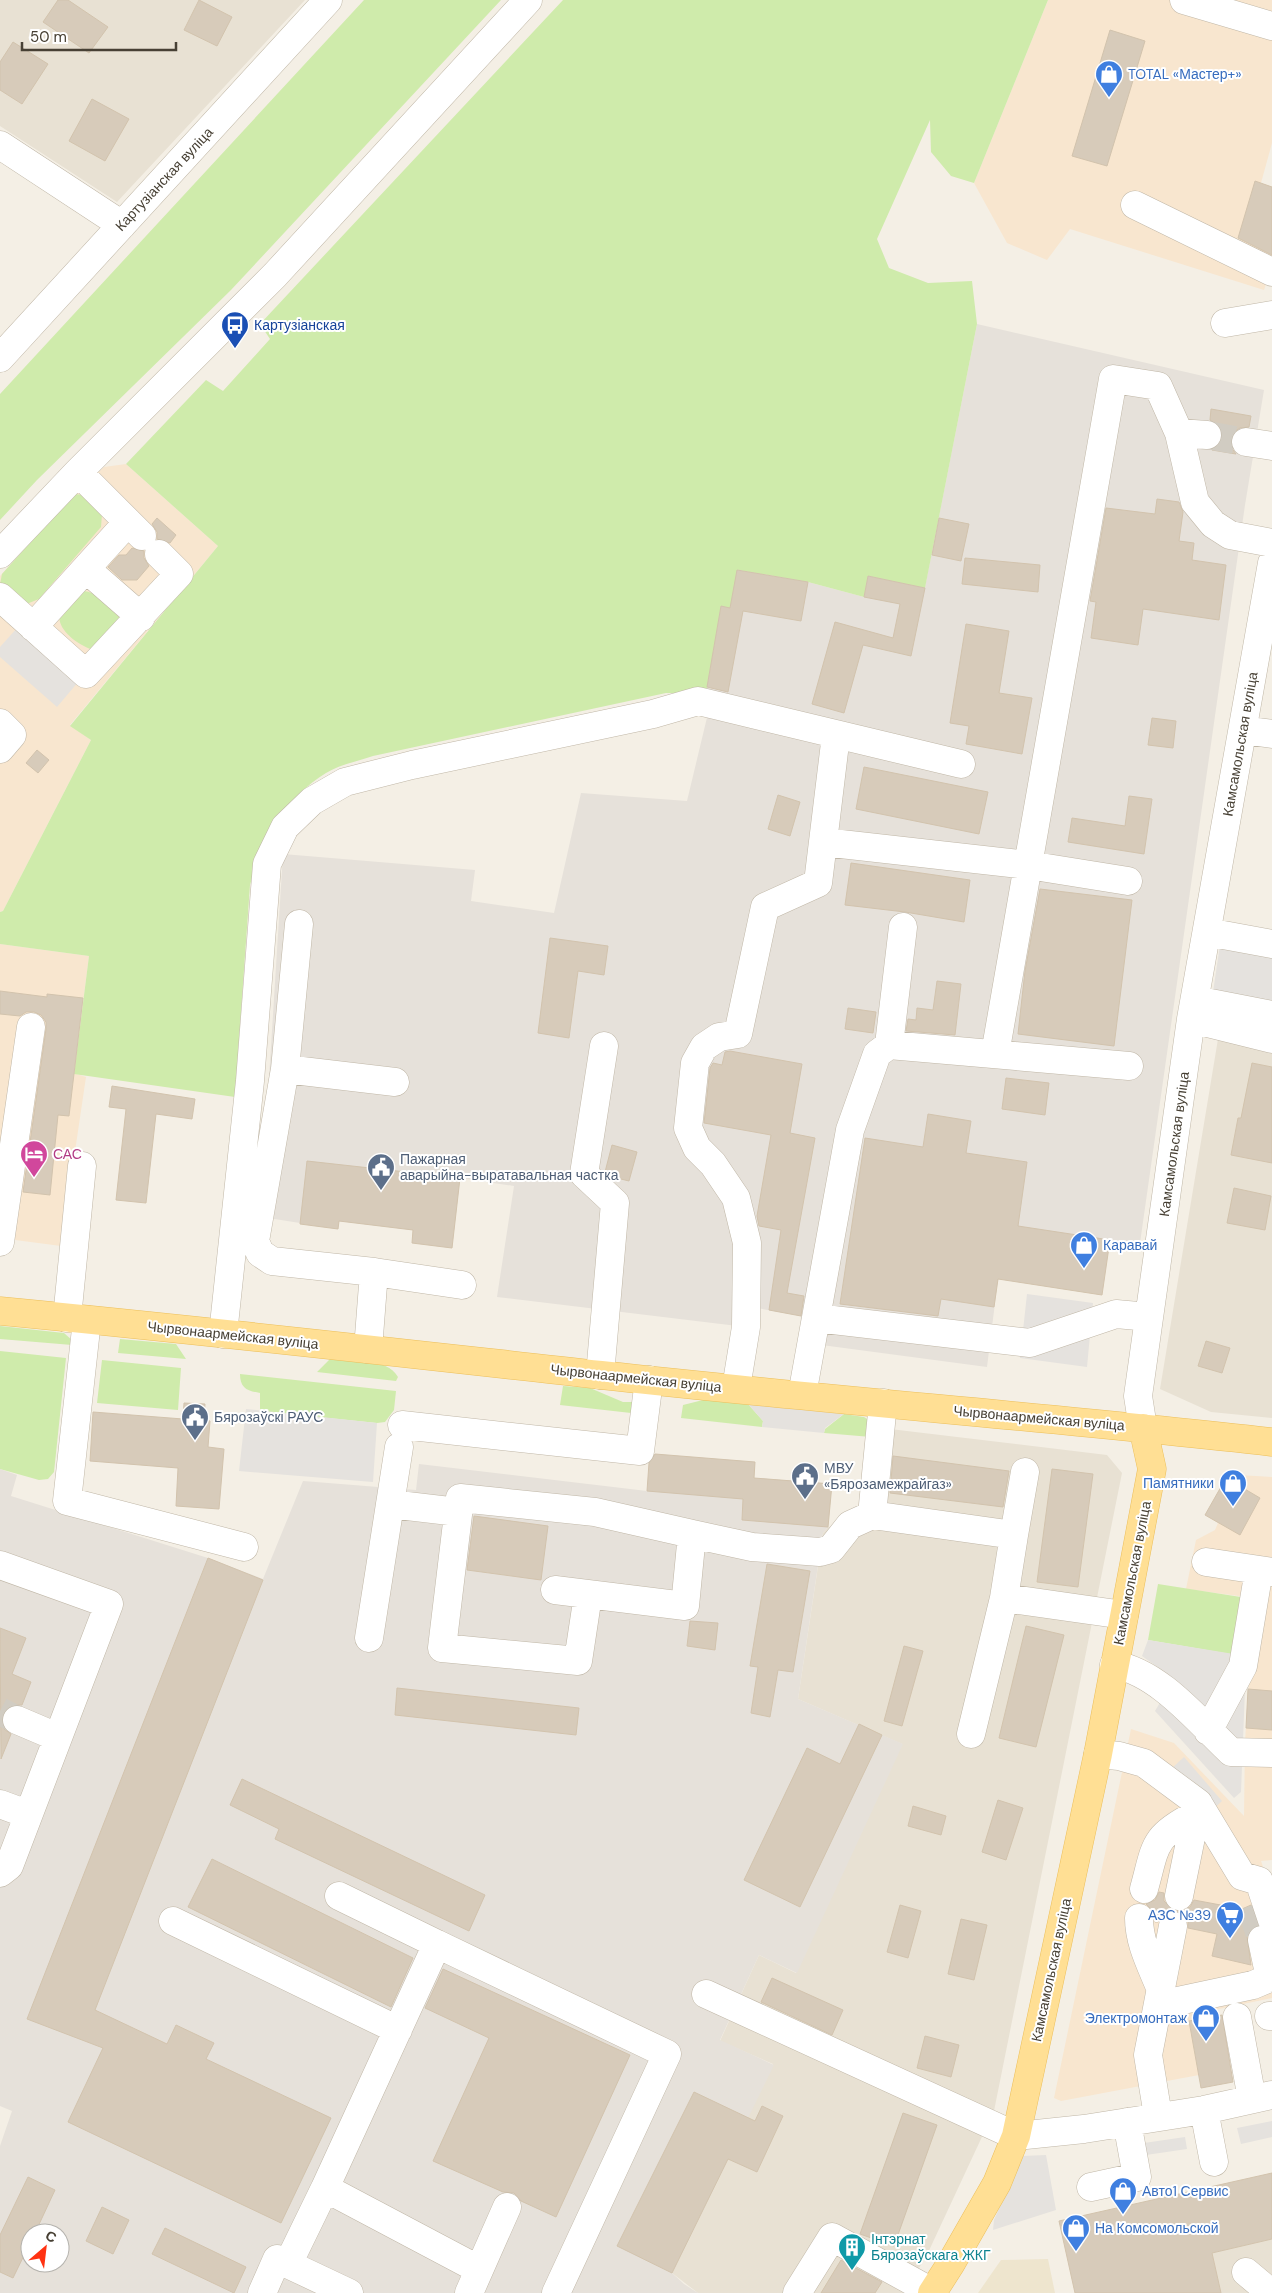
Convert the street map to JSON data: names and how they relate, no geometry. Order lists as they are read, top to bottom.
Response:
{
  "streets": {
    "main road": ["Камсамольская вуліца", "Чырвонаармейская вуліца"],
    "street": ["Картузіанская вуліца"]
  },
  "crossings": [
    ["Камсамольская вуліца", "Чырвонаармейская вуліца"]
  ],
  "places": {
    "shop": [
      "TOTAL «Мастер+»",
      "Каравай",
      "Памятники",
      "Электромонтаж",
      "Авто1 Сервис",
      "На Комсомольской"
    ],
    "bus stop": ["Картузіанская"],
    "hotel": ["САС"],
    "public building": ["Пажарная аварыйна-выратавальная частка", "Бярозаўскі РАУС", "МВУ «Бярозамежрайгаз»"],
    "supermarket": ["АЗС №39"],
    "building": ["Інтэрнат Бярозаўскага ЖКГ"]
  },
  "scale_bar": "50 m",
  "north": "top right"
}
